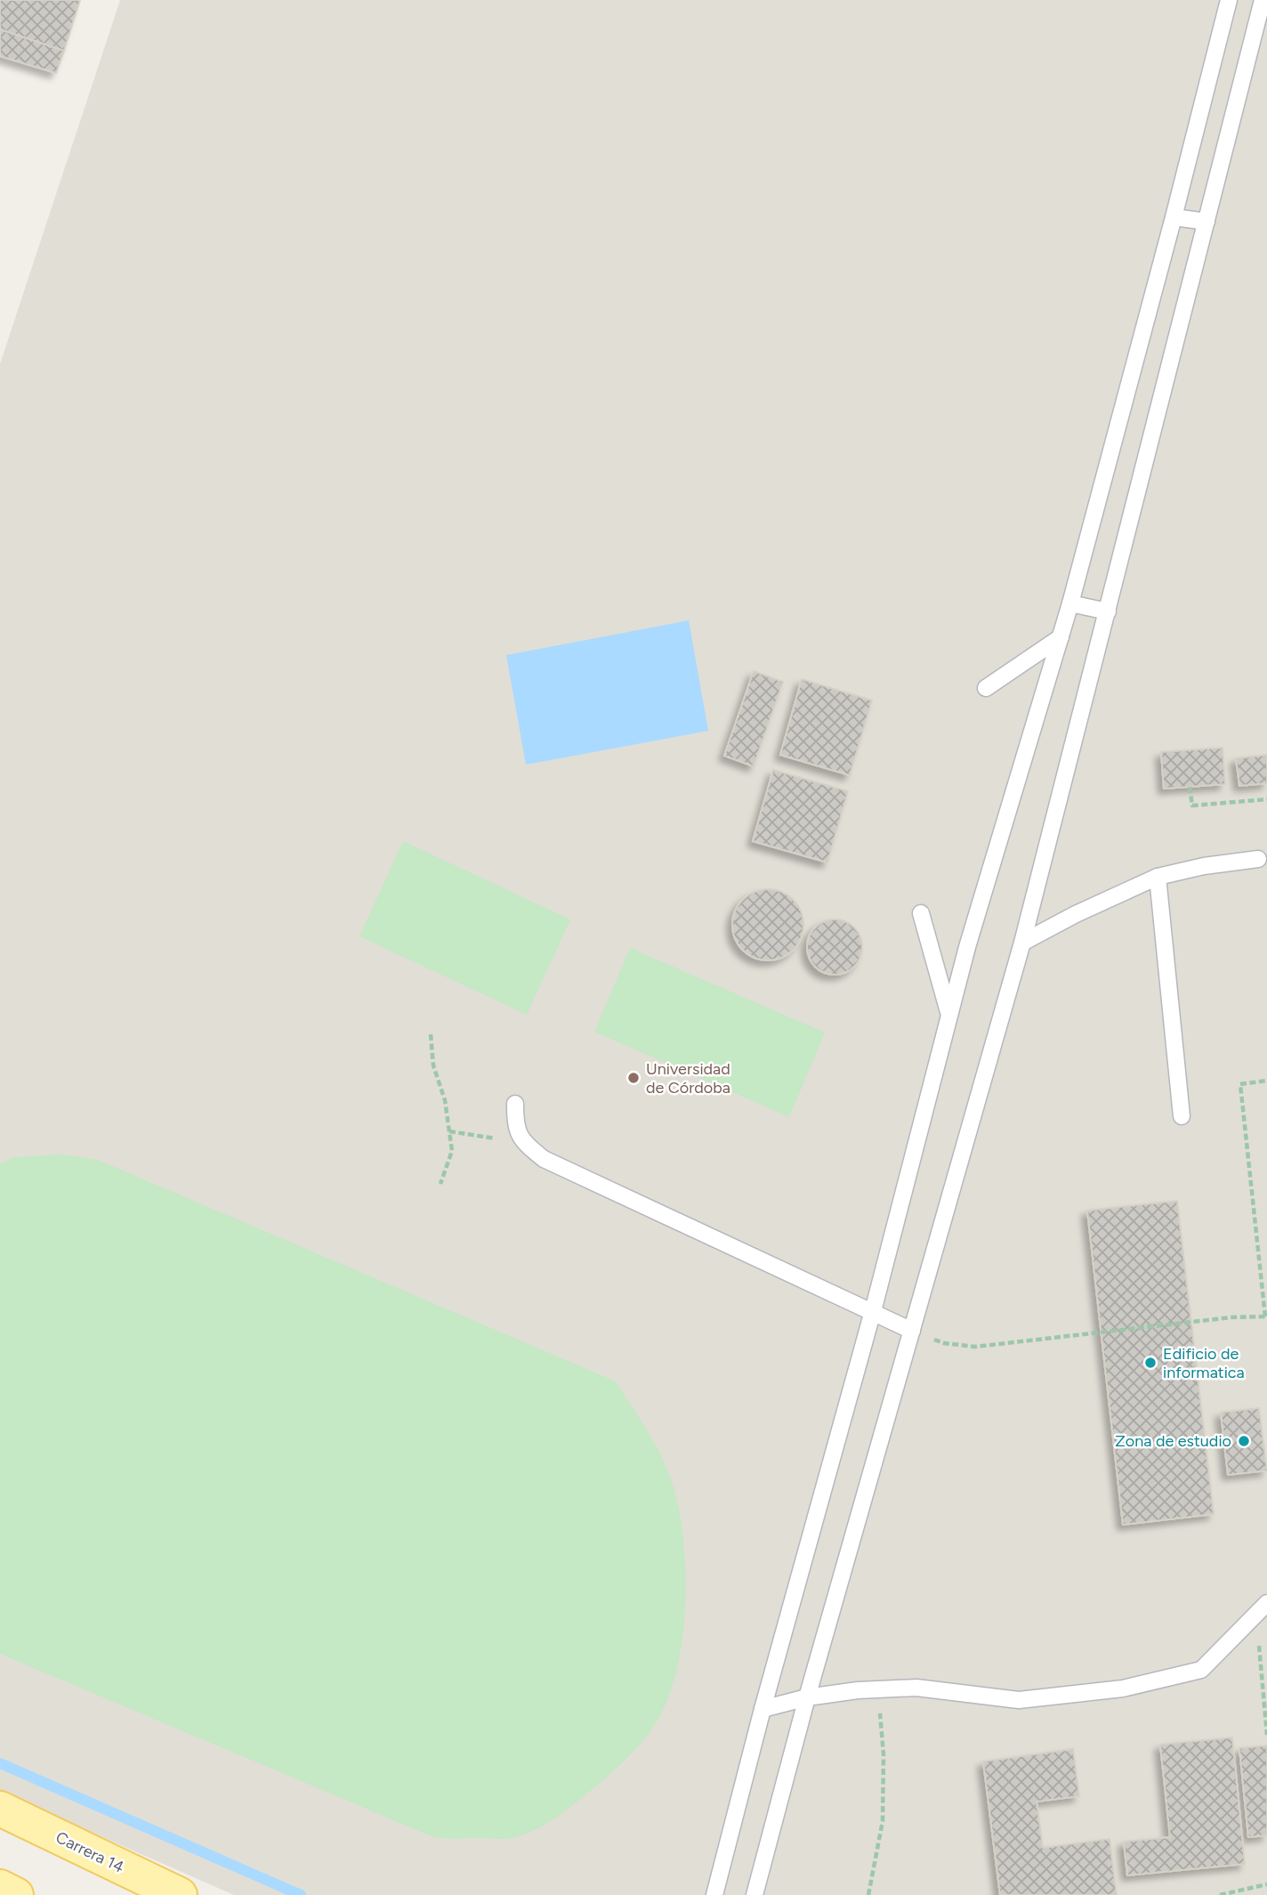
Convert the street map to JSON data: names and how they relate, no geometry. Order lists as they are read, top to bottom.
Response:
{
  "streets": {
    "main road": ["Carrera 14"]
  },
  "places": ["Universidad de Córdoba", "Edificio de informatica", "Zona de estudio"]
}
